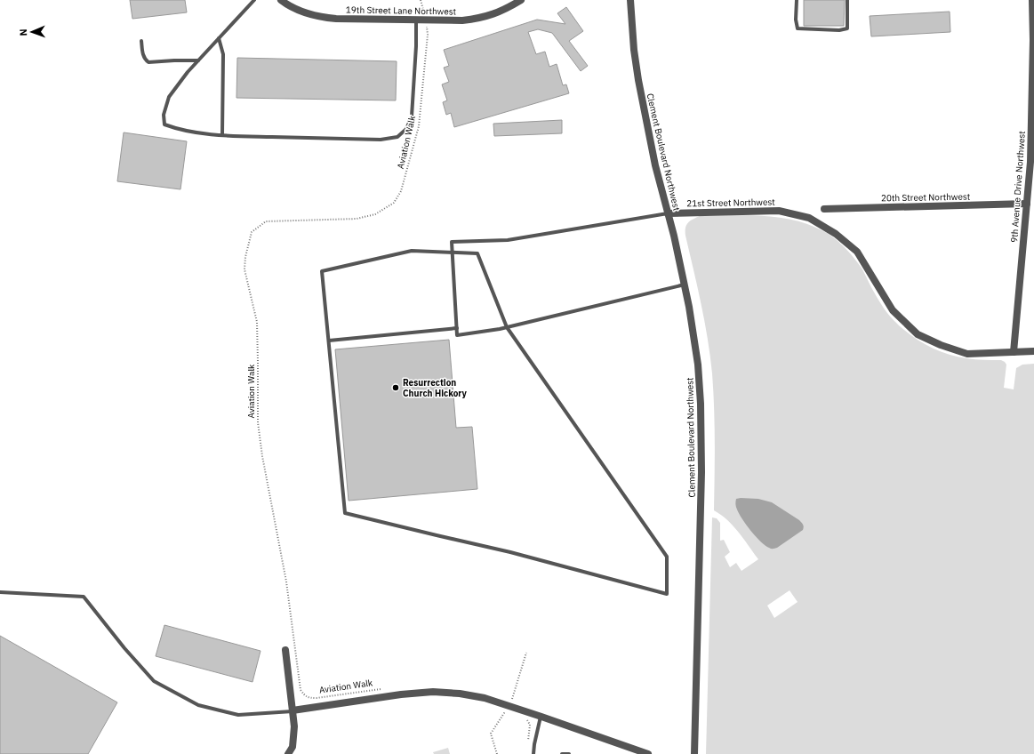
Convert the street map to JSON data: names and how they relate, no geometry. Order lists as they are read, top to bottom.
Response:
{
  "streets": {
    "street": [
      "19th Street Lane Northwest",
      "Clement Boulevard Northwest",
      "9th Avenue Drive Northwest",
      "20th Street Northwest",
      "21st Street Northwest"
    ],
    "path": ["Aviation Walk"]
  },
  "crossings": [
    ["19th Street Lane Northwest", "Aviation Walk"],
    ["Clement Boulevard Northwest", "21st Street Northwest"],
    ["9th Avenue Drive Northwest", "20th Street Northwest"],
    ["9th Avenue Drive Northwest", "21st Street Northwest"]
  ],
  "places": ["Resurrection Church Hickory"],
  "north": "left"
}
